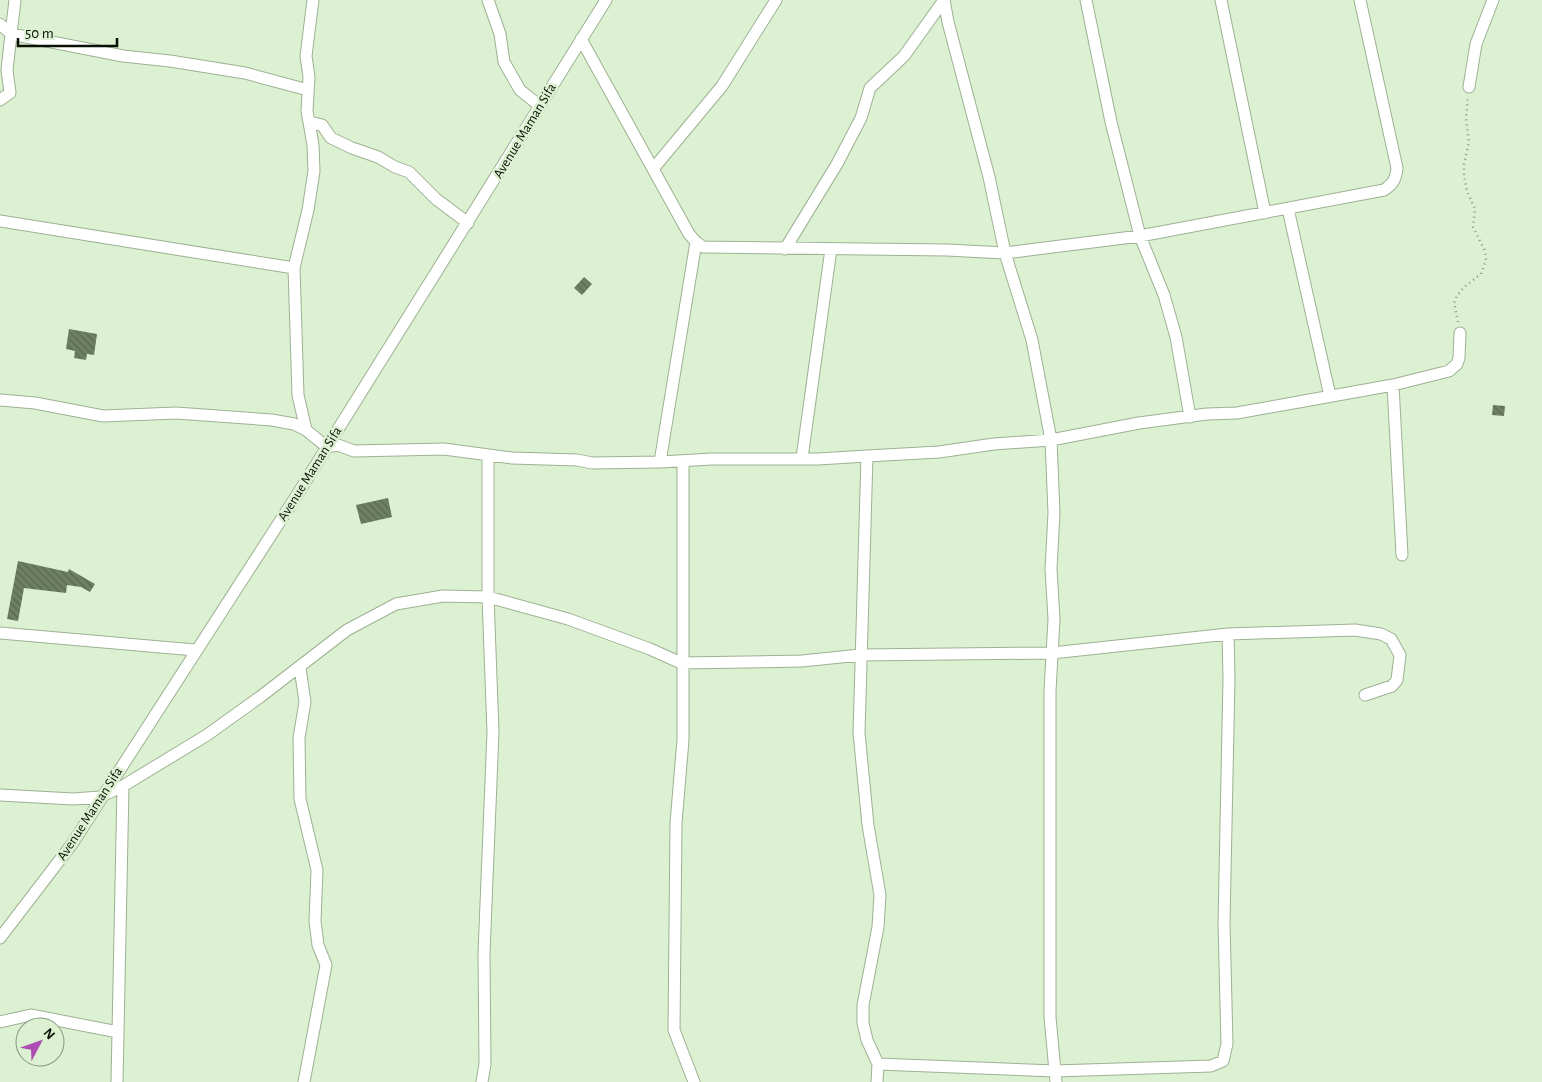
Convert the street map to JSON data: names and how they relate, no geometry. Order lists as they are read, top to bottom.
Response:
{
  "streets": {
    "street": ["Avenue Maman Sifa"]
  },
  "scale_bar": "50 m",
  "north": "top right"
}
